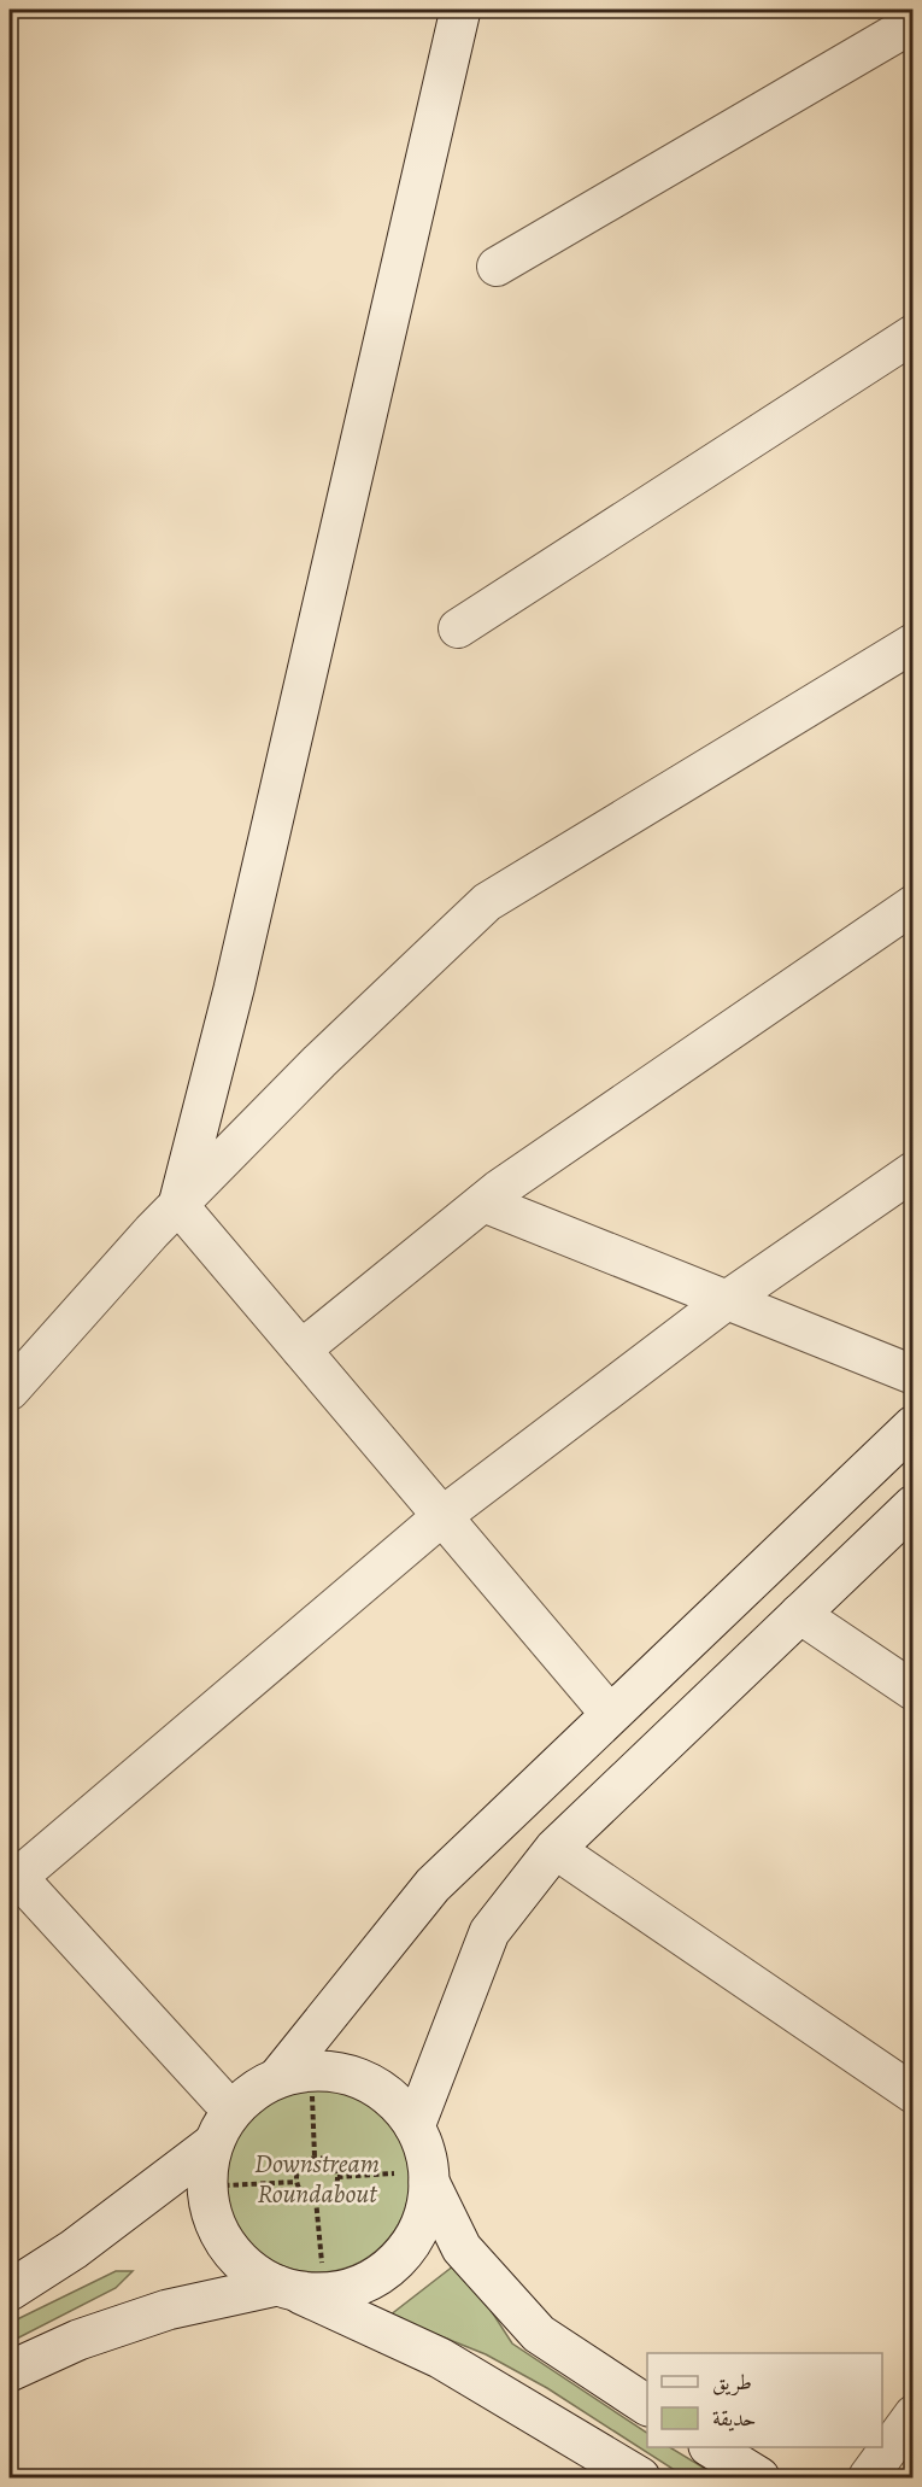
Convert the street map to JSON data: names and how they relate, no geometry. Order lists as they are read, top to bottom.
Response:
{
  "parks": ["Downstream Roundabout"],
  "legend": ["طريق", "حديقة"]
}
